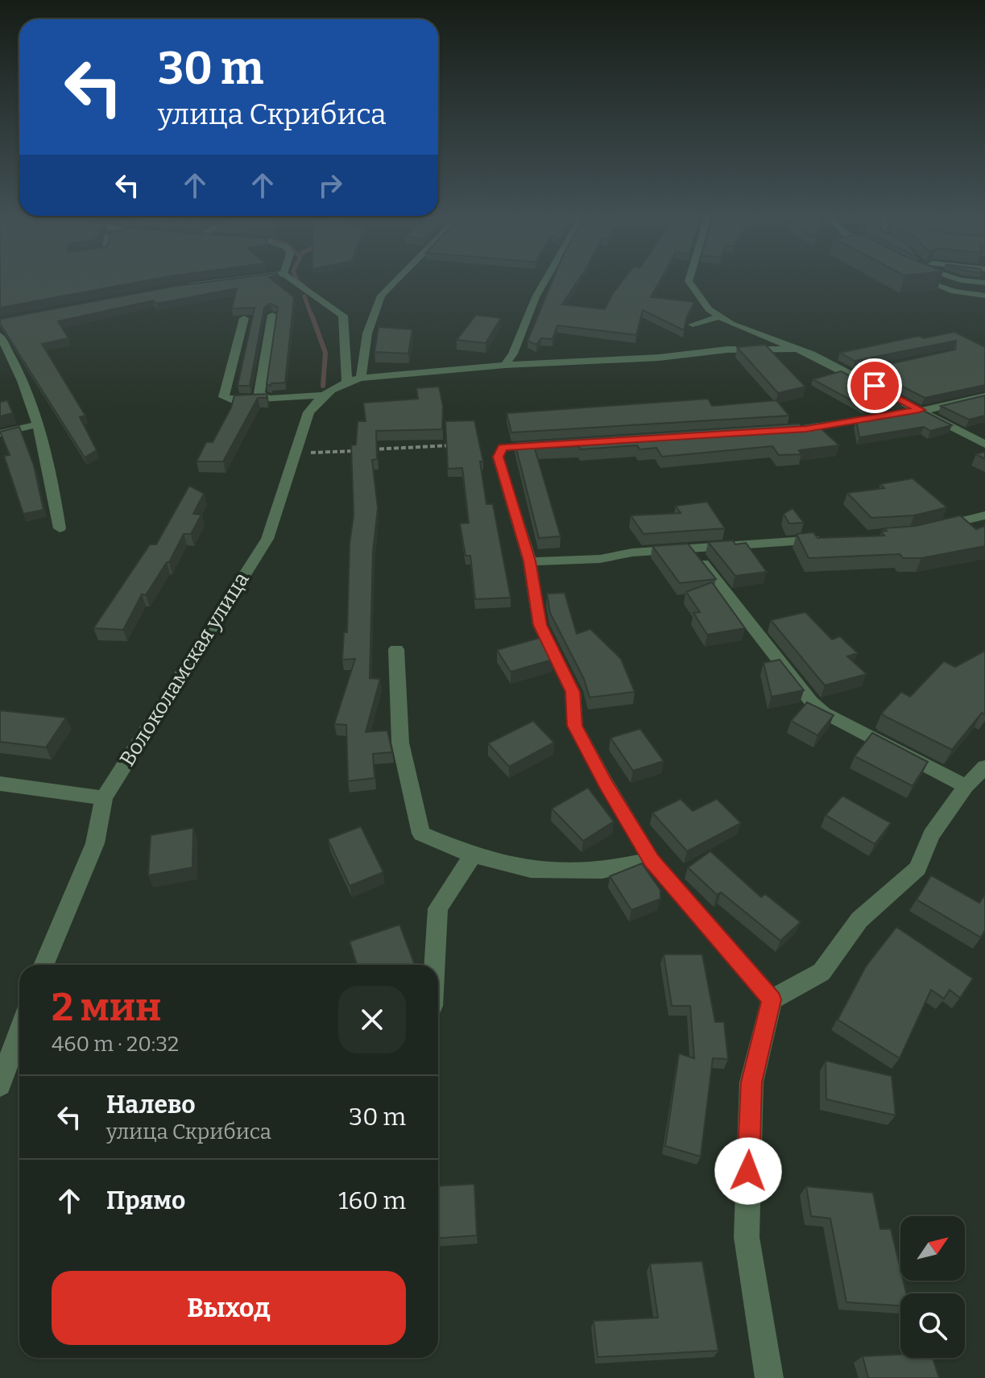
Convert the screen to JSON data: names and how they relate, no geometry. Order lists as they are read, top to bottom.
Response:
{
  "streets": {
    "street": ["Волоколамская улица"]
  },
  "north": "top right",
  "page": {
    "turn": ["30 m", "улица Скрибиса"],
    "heading": ["2 мин", "460 m · 20:32"],
    "list": [
      {
        "name": "Налево",
        "note": "улица Скрибиса",
        "value": "30 m"
      },
      {
        "name": "Прямо",
        "value": "160 m"
      }
    ],
    "buttons": "Выход"
  }
}
